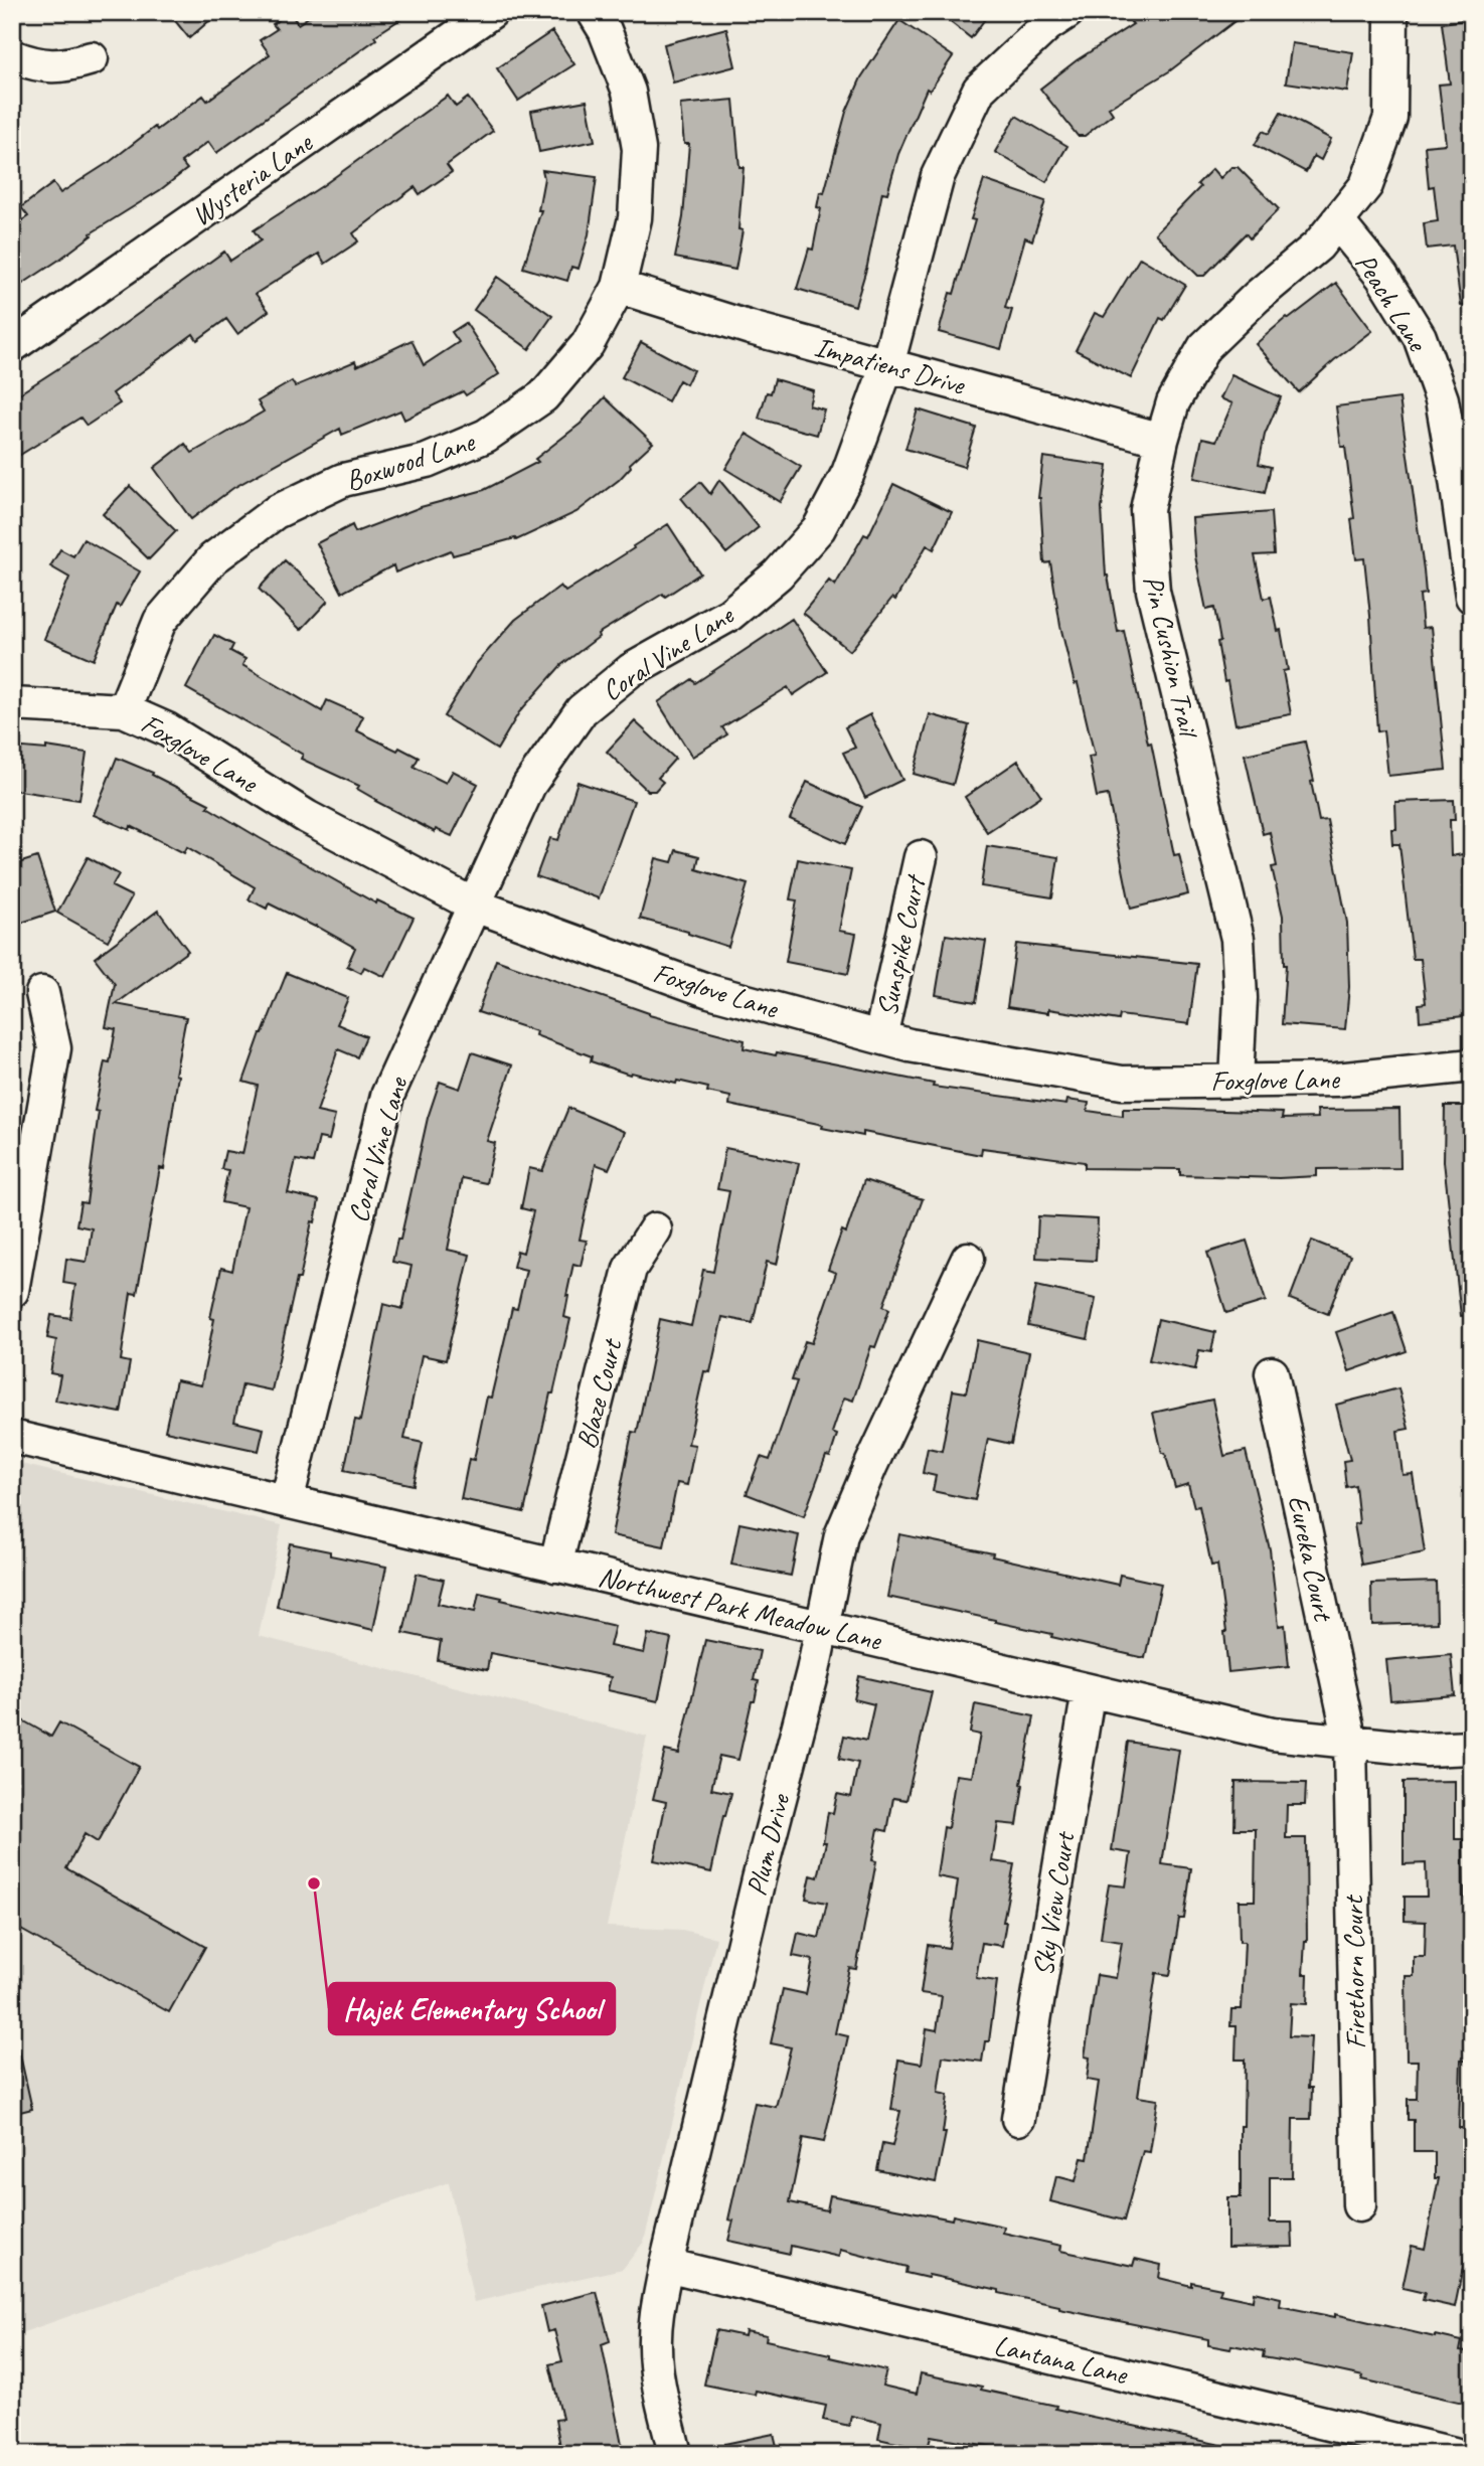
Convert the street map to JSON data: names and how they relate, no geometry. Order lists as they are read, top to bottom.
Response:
{
  "streets": {
    "street": [
      "Wysteria Lane",
      "Peach Lane",
      "Impatiens Drive",
      "Boxwood Lane",
      "Coral Vine Lane",
      "Pin Cushion Trail",
      "Foxglove Lane",
      "Sunspike Court",
      "Blaze Court",
      "Eureka Court",
      "Northwest Park Meadow Lane",
      "Plum Drive",
      "Sky View Court",
      "Firethorn Court",
      "Lantana Lane"
    ]
  },
  "crossings": [
    ["Peach Lane", "Pin Cushion Trail"],
    ["Impatiens Drive", "Boxwood Lane"],
    ["Impatiens Drive", "Coral Vine Lane"],
    ["Impatiens Drive", "Pin Cushion Trail"],
    ["Boxwood Lane", "Foxglove Lane"],
    ["Coral Vine Lane", "Foxglove Lane"],
    ["Coral Vine Lane", "Northwest Park Meadow Lane"],
    ["Pin Cushion Trail", "Foxglove Lane"],
    ["Foxglove Lane", "Sunspike Court"],
    ["Blaze Court", "Northwest Park Meadow Lane"],
    ["Eureka Court", "Northwest Park Meadow Lane"],
    ["Eureka Court", "Firethorn Court"],
    ["Northwest Park Meadow Lane", "Plum Drive"],
    ["Northwest Park Meadow Lane", "Sky View Court"],
    ["Northwest Park Meadow Lane", "Firethorn Court"],
    ["Plum Drive", "Lantana Lane"]
  ],
  "places": ["Hajek Elementary School"]
}
